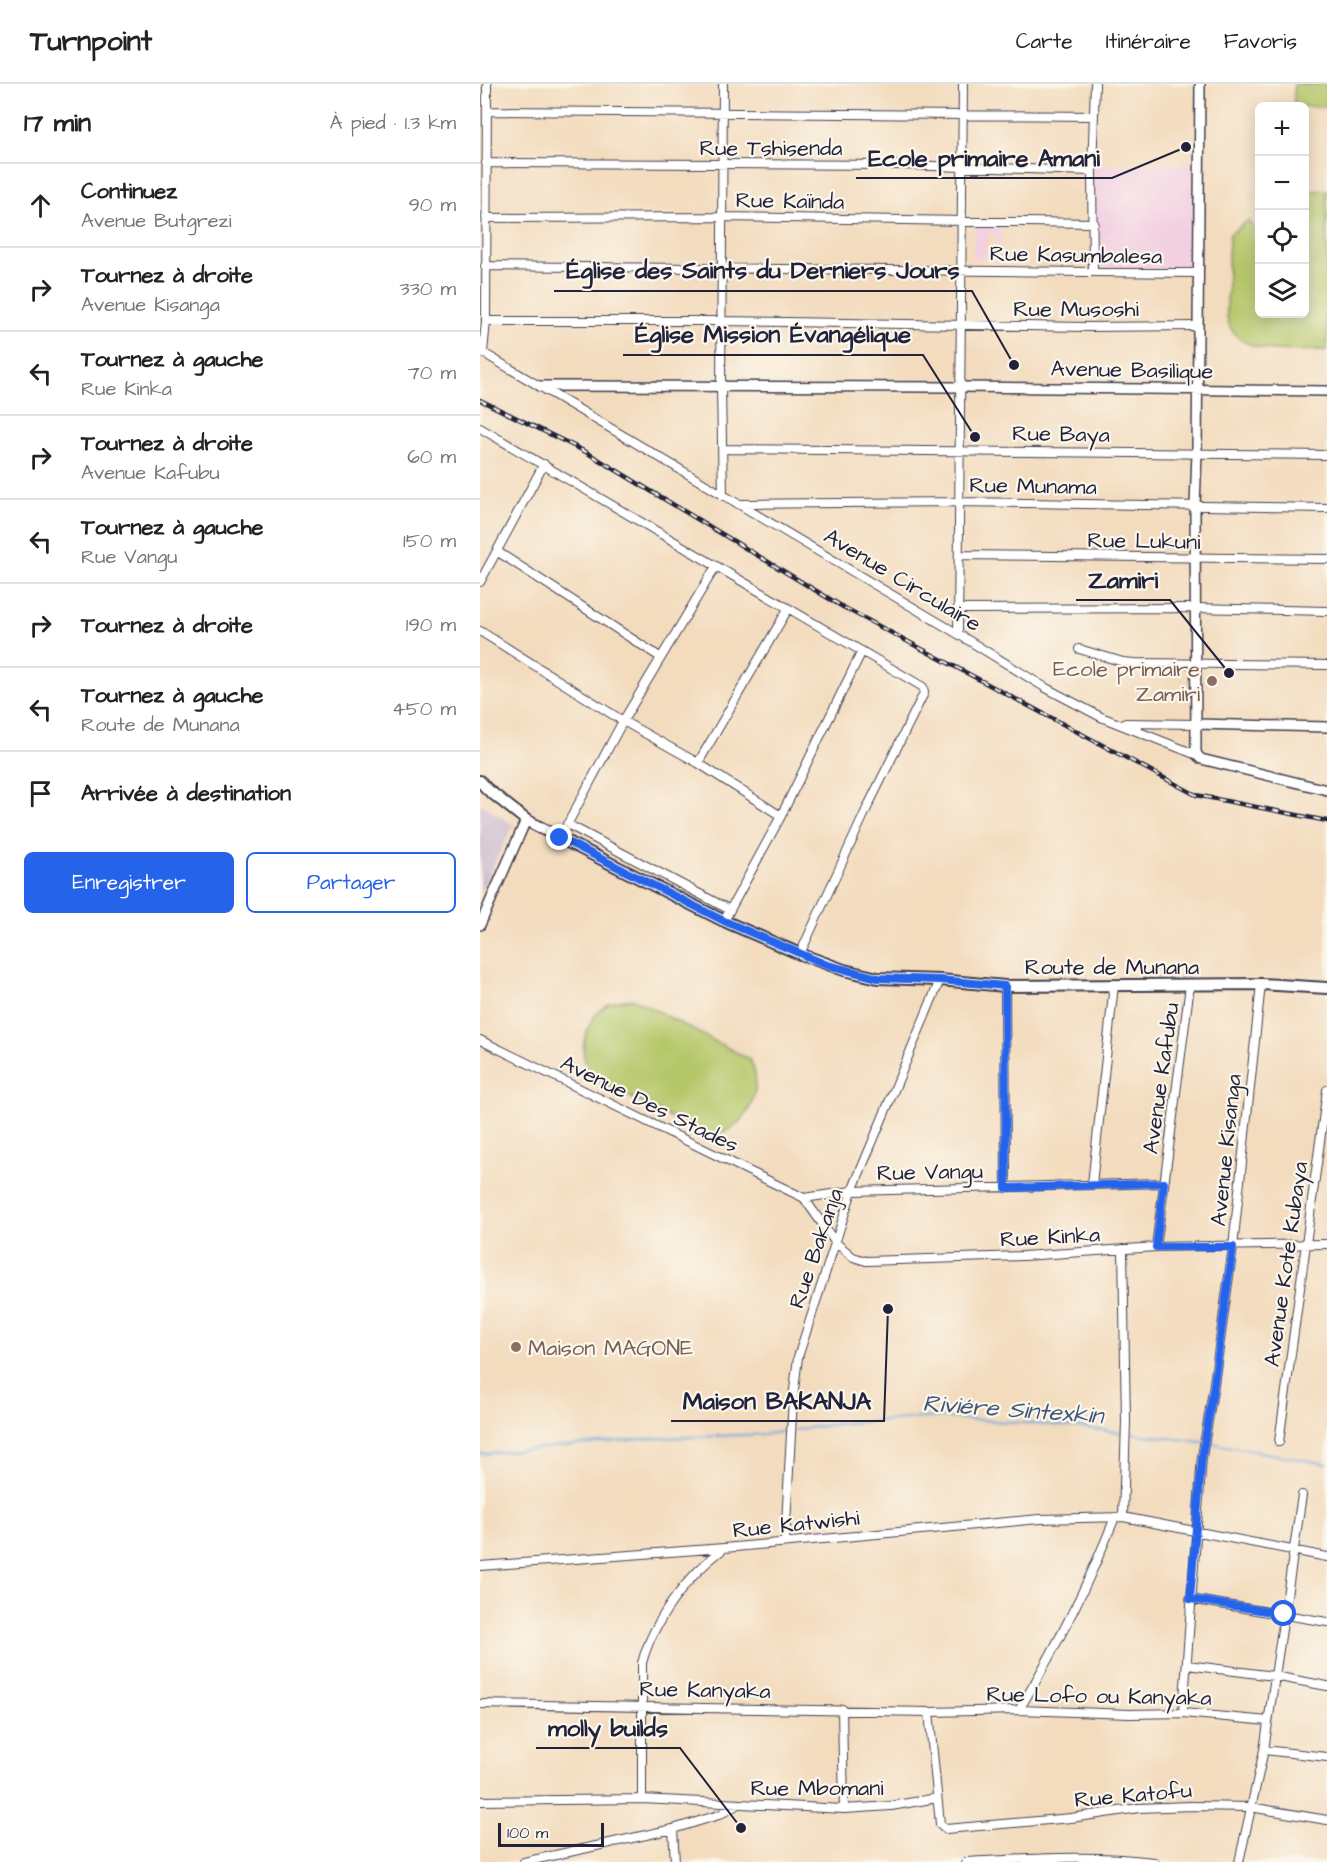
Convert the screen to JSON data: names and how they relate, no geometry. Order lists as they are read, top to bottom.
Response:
{
  "streets": {
    "main road": ["Route de Munana"],
    "street": [
      "Rue Tshisenda",
      "Rue Kaïnda",
      "Rue Kasumbalesa",
      "Rue Musoshi",
      "Avenue Basilique",
      "Rue Baya",
      "Rue Munama",
      "Rue Lukuni",
      "Avenue Circulaire",
      "Avenue Kafubu",
      "Avenue Des Stades",
      "Avenue Kisanga",
      "Rue Vangu",
      "Rue Kinka",
      "Rue Bakanja",
      "Avenue Kote Kubaya",
      "Rue Katwishi",
      "Rue Kanyaka",
      "Rue Lofo ou Kanyaka",
      "Rue Mbomani",
      "Rue Katofu"
    ]
  },
  "crossings": [
    ["Avenue Basilique", "Avenue Circulaire"],
    ["Rue Munama", "Avenue Circulaire"],
    ["Route de Munana", "Avenue Kafubu"],
    ["Route de Munana", "Avenue Kisanga"],
    ["Route de Munana", "Rue Bakanja"],
    ["Avenue Kafubu", "Rue Vangu"],
    ["Avenue Kafubu", "Rue Kinka"],
    ["Avenue Des Stades", "Rue Vangu"],
    ["Avenue Des Stades", "Rue Kinka"],
    ["Avenue Kisanga", "Rue Kinka"],
    ["Avenue Kisanga", "Rue Katwishi"],
    ["Avenue Kisanga", "Rue Lofo ou Kanyaka"],
    ["Rue Vangu", "Rue Kinka"],
    ["Rue Vangu", "Rue Bakanja"],
    ["Rue Kinka", "Rue Bakanja"],
    ["Rue Kinka", "Avenue Kote Kubaya"],
    ["Rue Bakanja", "Rue Katwishi"],
    ["Rue Kanyaka", "Rue Lofo ou Kanyaka"],
    ["Rue Mbomani", "Rue Katofu"]
  ],
  "water": ["Riviére Sintexkin"],
  "places": [
    "Ecole primaire Amani",
    "Église des Saints du Derniers Jours",
    "Église Mission Évangélique",
    "Zamiri",
    "Ecole primaire Zamiri",
    "Maison BAKANJA",
    "Maison MAGONE",
    "molly builds"
  ],
  "scale_bar": "100 m",
  "page": {
    "header": "Turnpoint",
    "nav": ["Carte", "Itinéraire", "Favoris"],
    "heading": ["17 min", "À pied · 1.3 km"],
    "map_buttons": ["+", "−"],
    "list": [
      ["Continuez", "Avenue Butgrezi", "90 m"],
      ["Tournez à droite", "Avenue Kisanga", "330 m"],
      ["Tournez à gauche", "Rue Kinka", "70 m"],
      ["Tournez à droite", "Avenue Kafubu", "60 m"],
      ["Tournez à gauche", "Rue Vangu", "150 m"],
      ["Tournez à droite", "190 m"],
      ["Tournez à gauche", "Route de Munana", "450 m"],
      "Arrivée à destination"
    ],
    "buttons": ["Enregistrer", "Partager"],
    "scale": "100 m"
  }
}
